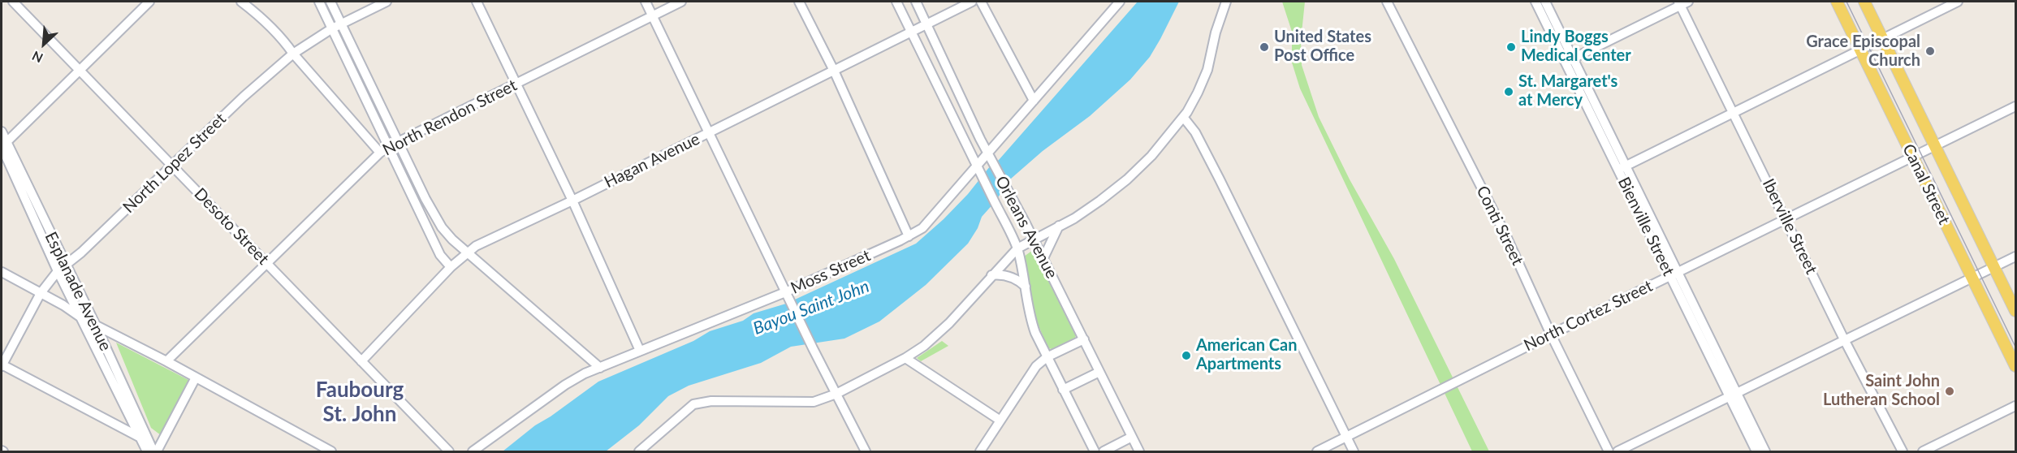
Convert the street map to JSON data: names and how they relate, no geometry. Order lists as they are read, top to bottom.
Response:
{
  "streets": {
    "main road": ["Canal Street"],
    "street": [
      "North Rendon Street",
      "Hagan Avenue",
      "North Lopez Street",
      "Conti Street",
      "Desoto Street",
      "Bienville Street",
      "Iberville Street",
      "Orleans Avenue",
      "Moss Street",
      "Esplanade Avenue",
      "North Cortez Street"
    ]
  },
  "crossings": [
    ["North Rendon Street", "Desoto Street"],
    ["Hagan Avenue", "Desoto Street"],
    ["Hagan Avenue", "Orleans Avenue"],
    ["North Lopez Street", "Desoto Street"],
    ["North Lopez Street", "Esplanade Avenue"],
    ["Canal Street", "North Cortez Street"],
    ["Conti Street", "North Cortez Street"],
    ["Bienville Street", "North Cortez Street"],
    ["Iberville Street", "North Cortez Street"],
    ["Orleans Avenue", "Moss Street"]
  ],
  "districts": ["Faubourg St. John"],
  "water": ["Bayou Saint John"],
  "places": [
    "United States Post Office",
    "Lindy Boggs Medical Center",
    "Grace Episcopal Church",
    "St. Margaret's at Mercy",
    "American Can Apartments",
    "Saint John Lutheran School"
  ],
  "north": "bottom left"
}
